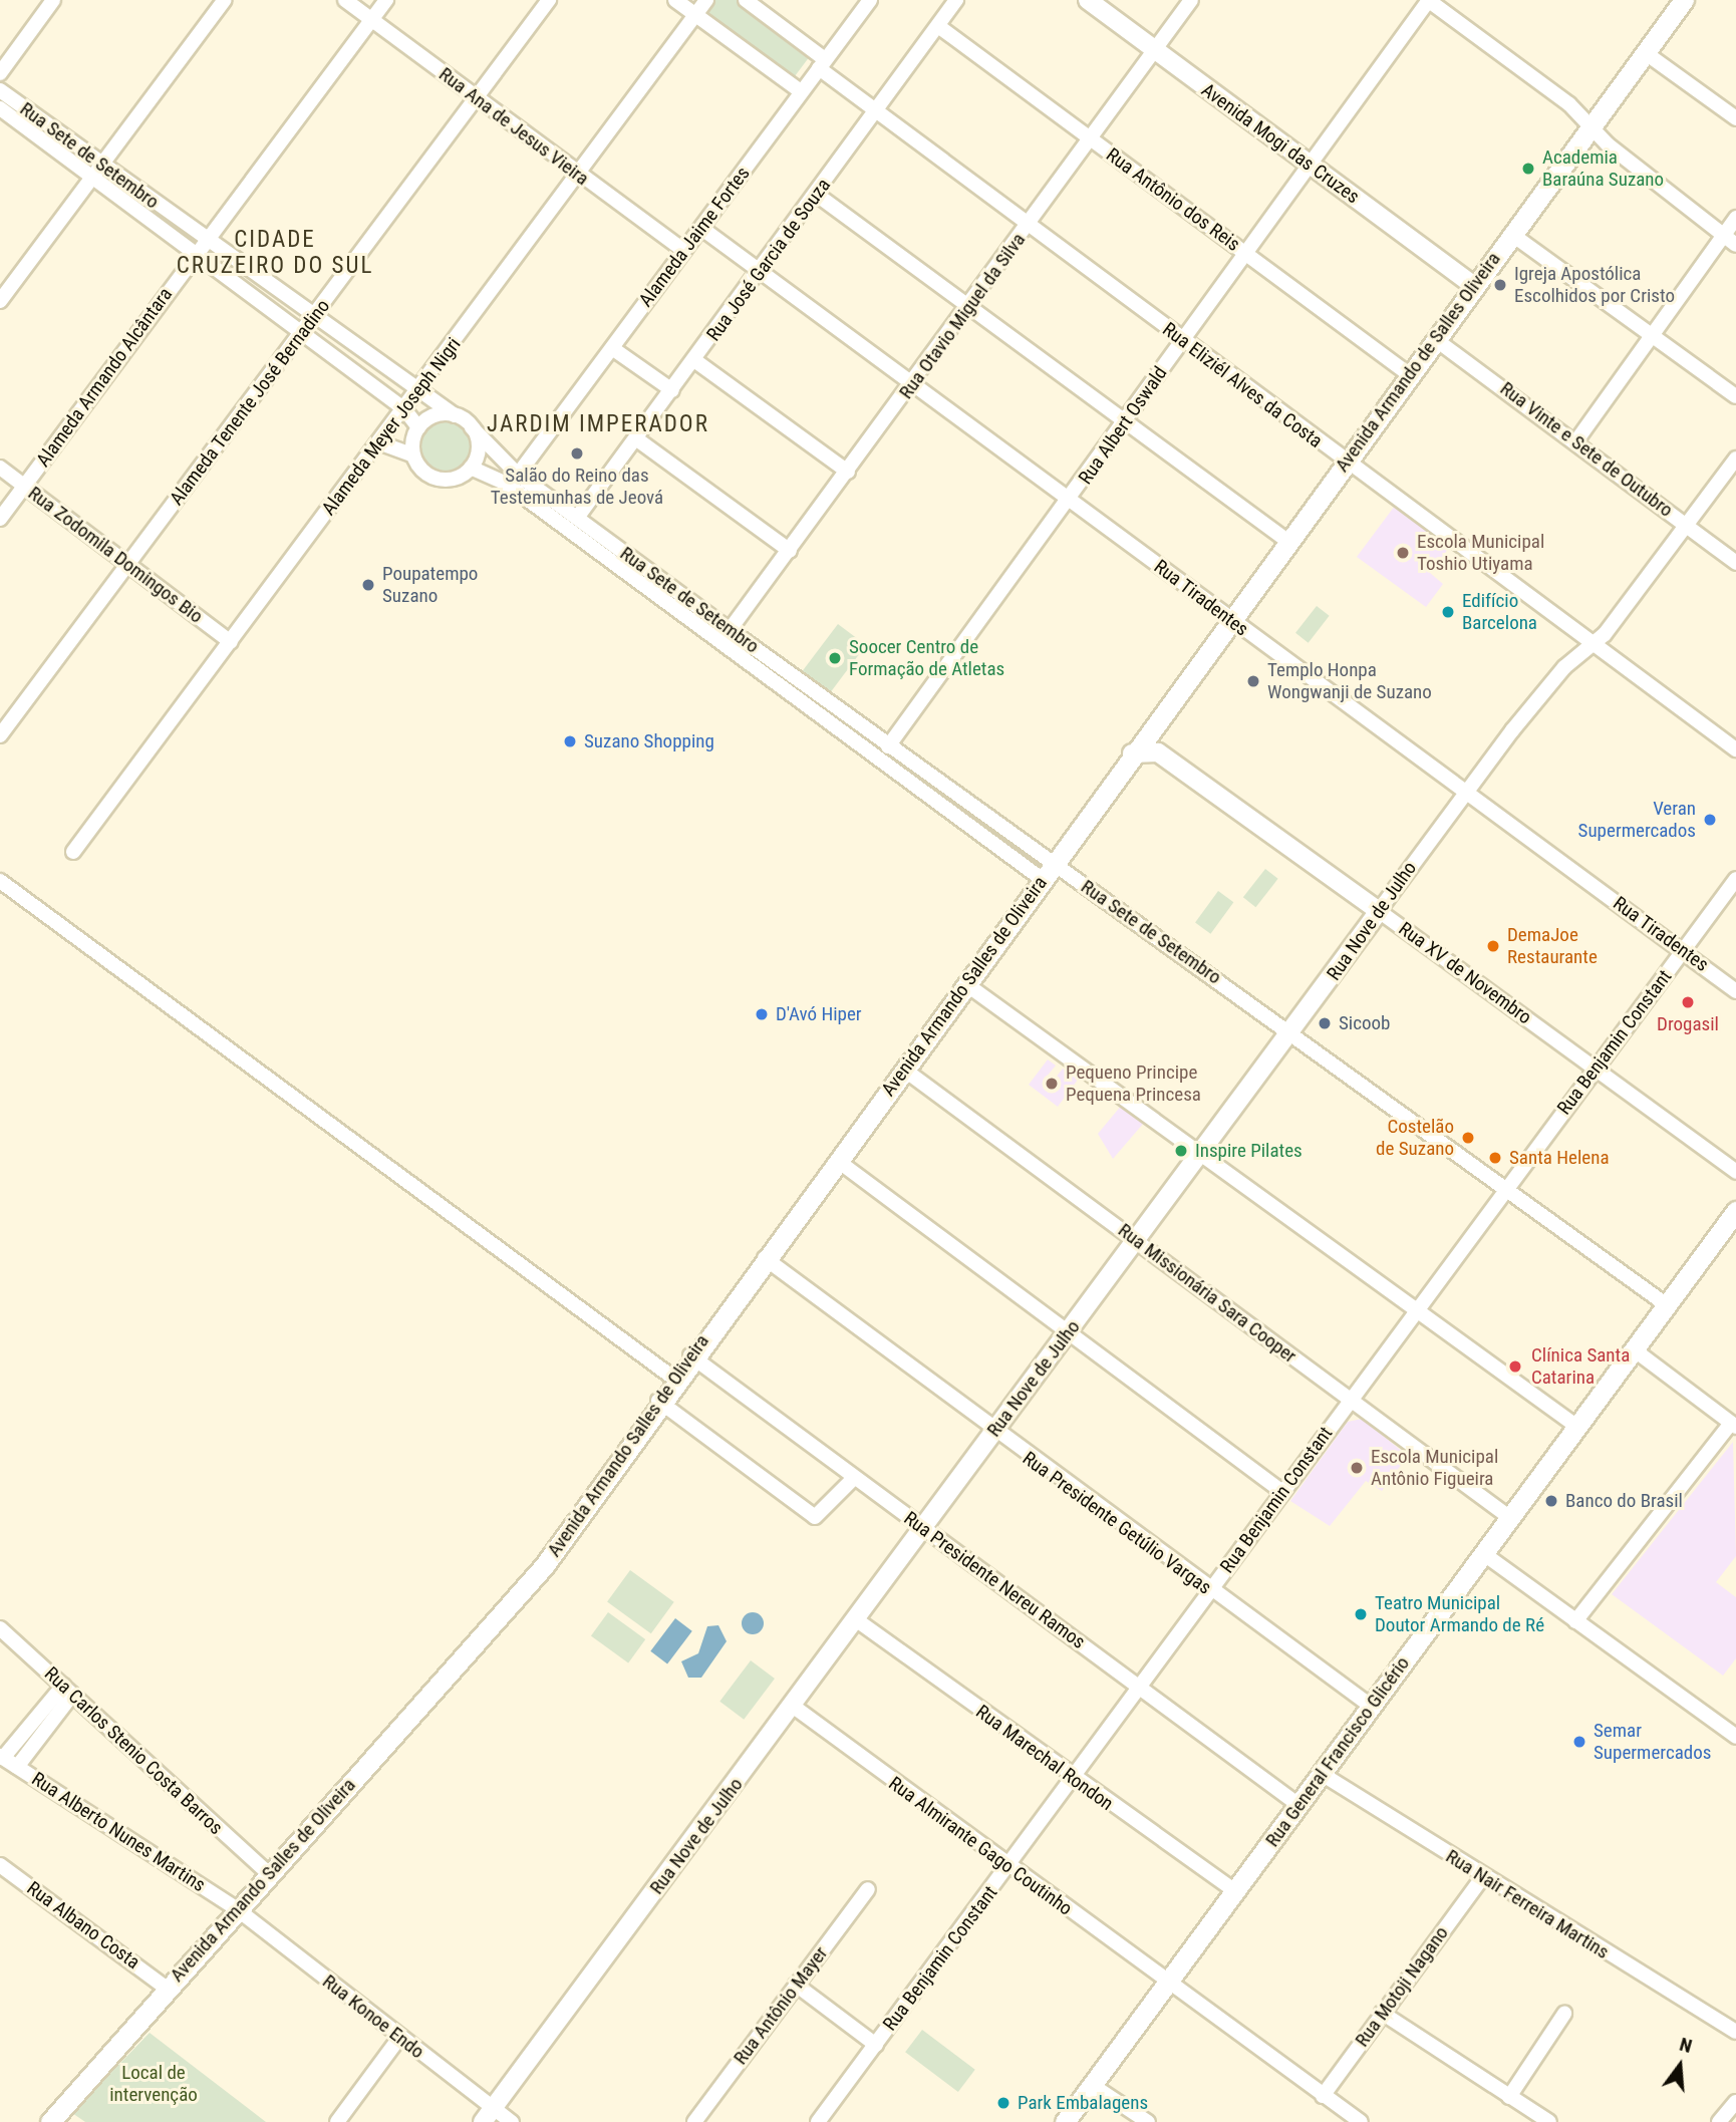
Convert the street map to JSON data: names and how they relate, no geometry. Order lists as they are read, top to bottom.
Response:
{
  "streets": {
    "main road": ["Avenida Armando de Salles Oliveira", "Avenida Armando Salles de Oliveira", "Rua General Francisco Glicério"],
    "street": [
      "Rua Ana de Jesus Vieira",
      "Avenida Mogi das Cruzes",
      "Rua Sete de Setembro",
      "Rua Antônio dos Reis",
      "Alameda Jaime Fortes",
      "Rua José Garcia de Souza",
      "Rua Otavio Miguel da Silva",
      "Alameda Armando Alcântara",
      "Rua Eliziél Alves da Costa",
      "Alameda Tenente José Bernadino",
      "Rua Albert Oswald",
      "Alameda Meyer Joseph Nigri",
      "Rua Vinte e Sete de Outubro",
      "Rua Zodomila Domingos Bio",
      "Rua Tiradentes",
      "Rua Nove de Julho",
      "Rua XV de Novembro",
      "Rua Benjamin Constant",
      "Rua Missionária Sara Cooper",
      "Rua Presidente Getúlio Vargas",
      "Rua Presidente Nereu Ramos",
      "Rua Carlos Stenio Costa Barros",
      "Rua Marechal Rondon",
      "Rua Alberto Nunes Martins",
      "Rua Almirante Gago Coutinho",
      "Rua Nair Ferreira Martins",
      "Rua Albano Costa",
      "Rua Motoji Nagano",
      "Rua Antônio Mayer",
      "Rua Konoe Endo"
    ]
  },
  "crossings": [
    ["Rua Ana de Jesus Vieira", "Alameda Jaime Fortes"],
    ["Rua Ana de Jesus Vieira", "Alameda Armando Alcântara"],
    ["Rua Ana de Jesus Vieira", "Alameda Tenente José Bernadino"],
    ["Rua Ana de Jesus Vieira", "Alameda Meyer Joseph Nigri"],
    ["Avenida Mogi das Cruzes", "Rua Otavio Miguel da Silva"],
    ["Avenida Mogi das Cruzes", "Avenida Armando de Salles Oliveira"],
    ["Avenida Mogi das Cruzes", "Rua Albert Oswald"],
    ["Rua Sete de Setembro", "Alameda Jaime Fortes"],
    ["Rua Sete de Setembro", "Rua José Garcia de Souza"],
    ["Rua Sete de Setembro", "Rua Otavio Miguel da Silva"],
    ["Rua Sete de Setembro", "Alameda Armando Alcântara"],
    ["Rua Sete de Setembro", "Alameda Tenente José Bernadino"],
    ["Rua Sete de Setembro", "Rua Albert Oswald"],
    ["Rua Sete de Setembro", "Alameda Meyer Joseph Nigri"],
    ["Rua Sete de Setembro", "Rua Nove de Julho"],
    ["Rua Sete de Setembro", "Avenida Armando Salles de Oliveira"],
    ["Rua Sete de Setembro", "Rua Benjamin Constant"],
    ["Rua Sete de Setembro", "Rua General Francisco Glicério"],
    ["Rua Antônio dos Reis", "Rua José Garcia de Souza"],
    ["Rua Antônio dos Reis", "Rua Otavio Miguel da Silva"],
    ["Rua Antônio dos Reis", "Avenida Armando de Salles Oliveira"],
    ["Rua Antônio dos Reis", "Rua Albert Oswald"],
    ["Alameda Jaime Fortes", "Rua Eliziél Alves da Costa"],
    ["Alameda Jaime Fortes", "Rua Tiradentes"],
    ["Rua José Garcia de Souza", "Rua Eliziél Alves da Costa"],
    ["Rua José Garcia de Souza", "Rua Tiradentes"],
    ["Rua Otavio Miguel da Silva", "Rua Eliziél Alves da Costa"],
    ["Rua Otavio Miguel da Silva", "Rua Tiradentes"],
    ["Avenida Armando de Salles Oliveira", "Rua Eliziél Alves da Costa"],
    ["Avenida Armando de Salles Oliveira", "Rua Vinte e Sete de Outubro"],
    ["Avenida Armando de Salles Oliveira", "Rua Tiradentes"],
    ["Avenida Armando de Salles Oliveira", "Avenida Armando Salles de Oliveira"],
    ["Alameda Armando Alcântara", "Rua Zodomila Domingos Bio"],
    ["Rua Eliziél Alves da Costa", "Rua Albert Oswald"],
    ["Rua Eliziél Alves da Costa", "Rua Nove de Julho"],
    ["Alameda Tenente José Bernadino", "Rua Zodomila Domingos Bio"],
    ["Rua Albert Oswald", "Rua Tiradentes"],
    ["Alameda Meyer Joseph Nigri", "Rua Zodomila Domingos Bio"],
    ["Rua Vinte e Sete de Outubro", "Rua Nove de Julho"],
    ["Rua Tiradentes", "Rua Nove de Julho"],
    ["Rua Tiradentes", "Rua Benjamin Constant"],
    ["Rua Nove de Julho", "Rua XV de Novembro"],
    ["Rua Nove de Julho", "Rua Missionária Sara Cooper"],
    ["Rua Nove de Julho", "Rua Presidente Getúlio Vargas"],
    ["Rua Nove de Julho", "Rua Presidente Nereu Ramos"],
    ["Rua Nove de Julho", "Rua Marechal Rondon"],
    ["Rua Nove de Julho", "Rua Almirante Gago Coutinho"],
    ["Rua Nove de Julho", "Rua Konoe Endo"],
    ["Rua XV de Novembro", "Rua Benjamin Constant"],
    ["Avenida Armando Salles de Oliveira", "Rua Missionária Sara Cooper"],
    ["Avenida Armando Salles de Oliveira", "Rua Presidente Getúlio Vargas"],
    ["Avenida Armando Salles de Oliveira", "Rua Presidente Nereu Ramos"],
    ["Avenida Armando Salles de Oliveira", "Rua Carlos Stenio Costa Barros"],
    ["Avenida Armando Salles de Oliveira", "Rua Alberto Nunes Martins"],
    ["Avenida Armando Salles de Oliveira", "Rua Albano Costa"],
    ["Avenida Armando Salles de Oliveira", "Rua Konoe Endo"],
    ["Rua Benjamin Constant", "Rua Missionária Sara Cooper"],
    ["Rua Benjamin Constant", "Rua Presidente Getúlio Vargas"],
    ["Rua Benjamin Constant", "Rua Presidente Nereu Ramos"],
    ["Rua Benjamin Constant", "Rua Marechal Rondon"],
    ["Rua Benjamin Constant", "Rua Almirante Gago Coutinho"],
    ["Rua Missionária Sara Cooper", "Rua General Francisco Glicério"],
    ["Rua Presidente Getúlio Vargas", "Rua General Francisco Glicério"],
    ["Rua Presidente Nereu Ramos", "Rua General Francisco Glicério"],
    ["Rua General Francisco Glicério", "Rua Marechal Rondon"],
    ["Rua General Francisco Glicério", "Rua Almirante Gago Coutinho"],
    ["Rua General Francisco Glicério", "Rua Nair Ferreira Martins"],
    ["Rua Alberto Nunes Martins", "Rua Konoe Endo"],
    ["Rua Almirante Gago Coutinho", "Rua Motoji Nagano"],
    ["Rua Nair Ferreira Martins", "Rua Motoji Nagano"]
  ],
  "districts": ["CIDADE CRUZEIRO DO SUL", "JARDIM IMPERADOR"],
  "parks": ["Local de intervenção"],
  "places": [
    "Academia Baraúna Suzano",
    "Igreja Apostólica Escolhidos por Cristo",
    "Salão do Reino das Testemunhas de Jeová",
    "Escola Municipal Toshio Utiyama",
    "Poupatempo Suzano",
    "Edifício Barcelona",
    "Soocer Centro de Formação de Atletas",
    "Templo Honpa Wongwanji de Suzano",
    "Suzano Shopping",
    "Veran Supermercados",
    "DemaJoe Restaurante",
    "Drogasil",
    "D'Avó Hiper",
    "Sicoob",
    "Pequeno Principe Pequena Princesa",
    "Costelão de Suzano",
    "Inspire Pilates",
    "Santa Helena",
    "Clínica Santa Catarina",
    "Escola Municipal Antônio Figueira",
    "Banco do Brasil",
    "Teatro Municipal Doutor Armando de Ré",
    "Semar Supermercados",
    "Park Embalagens"
  ],
  "north": "top"
}
